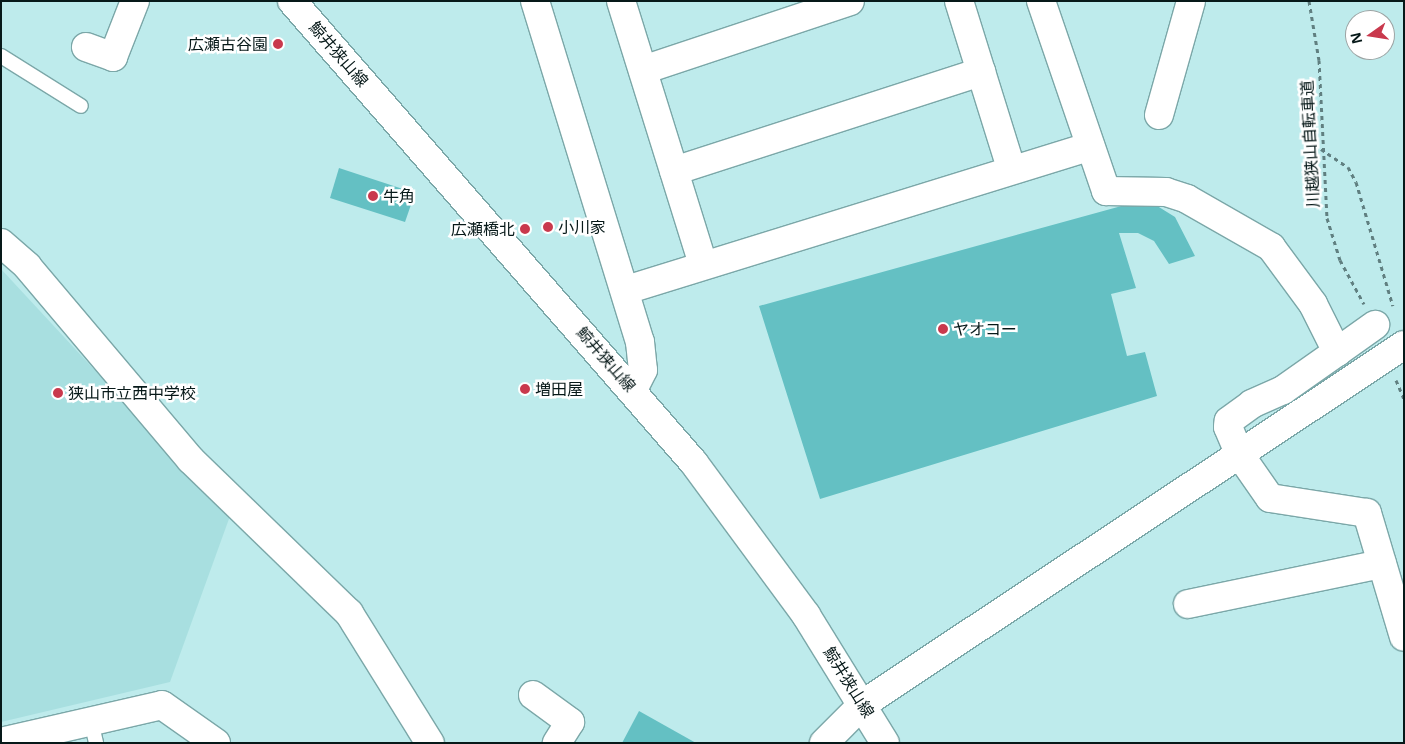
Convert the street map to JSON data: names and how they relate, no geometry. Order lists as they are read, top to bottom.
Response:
{
  "streets": {
    "street": ["鯨井狭山線"],
    "path": ["川越狭山自転車道"]
  },
  "places": [
    "広瀬古谷園",
    "牛角",
    "小川家",
    "広瀬橋北",
    "ヤオコー",
    "増田屋",
    "狭山市立西中学校"
  ],
  "north": "left"
}
